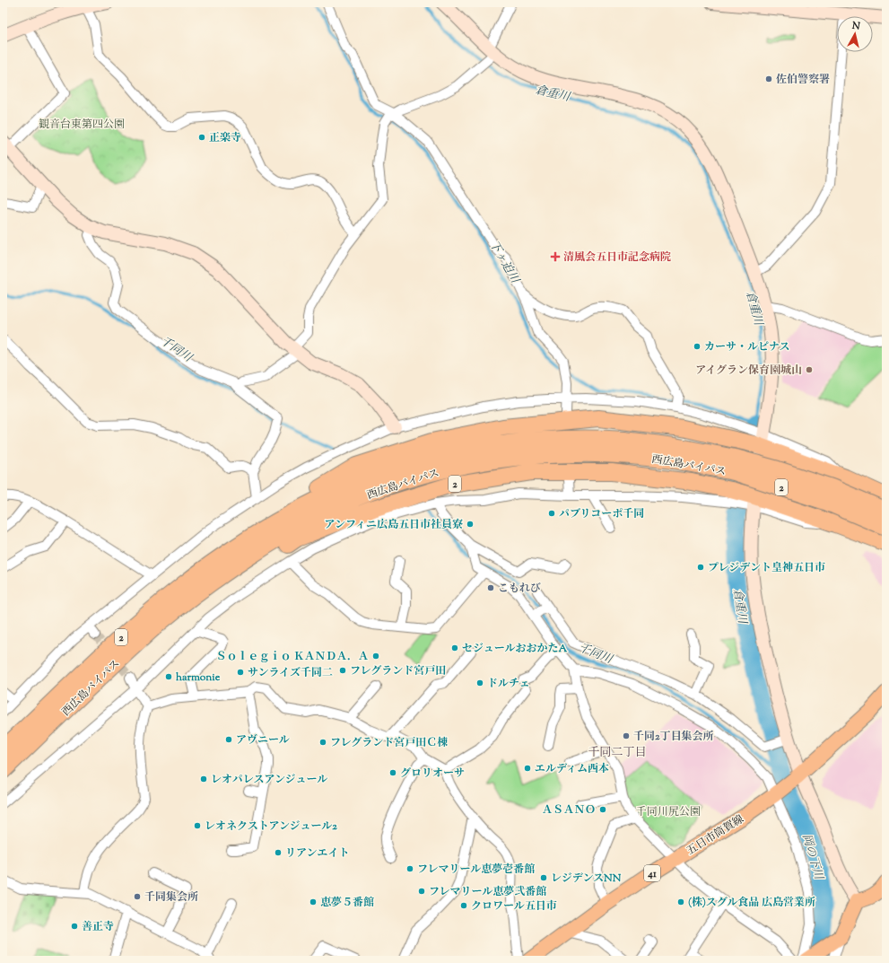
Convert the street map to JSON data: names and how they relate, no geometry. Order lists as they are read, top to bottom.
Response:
{
  "streets": {
    "highway": ["西広島バイパス", "2"],
    "main road": ["五日市筒賀線", "41"]
  },
  "crossings": [
    ["西広島バイパス", "2"]
  ],
  "districts": ["千同二丁目"],
  "water": [
    "倉重川",
    "下ヶ迫川",
    "千同川",
    "岡の下川"
  ],
  "parks": ["観音台東第四公園", "千同川尻公園"],
  "places": {
    "other": [
      "佐伯警察署",
      "正楽寺",
      "カーサ・ルピナス",
      "アイグラン保育園城山",
      "パブリコーポ千同",
      "アンフィニ広島五日市社員寮",
      "プレジデント皇神五日市",
      "こもれび",
      "セジュールおおかたA",
      "Ｓｏｌｅｇｉｏ ＫＡＮＤＡ．Ａ",
      "フレグランド宮戸田",
      "サンライズ千同二",
      "harmonie",
      "ドルチェ",
      "千同2丁目集会所",
      "アヴニール",
      "フレグランド宮戸田Ｃ棟",
      "エルディム西本",
      "グロリオーサ",
      "レオパレスアンジュール",
      "ＡＳＡＮＯ",
      "レオネクストアンジュール2",
      "リアンエイト",
      "フレマリール恵夢壱番館",
      "レジデンスNN",
      "フレマリール恵夢弐番館",
      "千同集会所",
      "恵夢５番館",
      "(株)スグル食品 広島営業所",
      "クロワール五日市",
      "善正寺"
    ],
    "health": ["清風会五日市記念病院"]
  },
  "north": "top"
}
